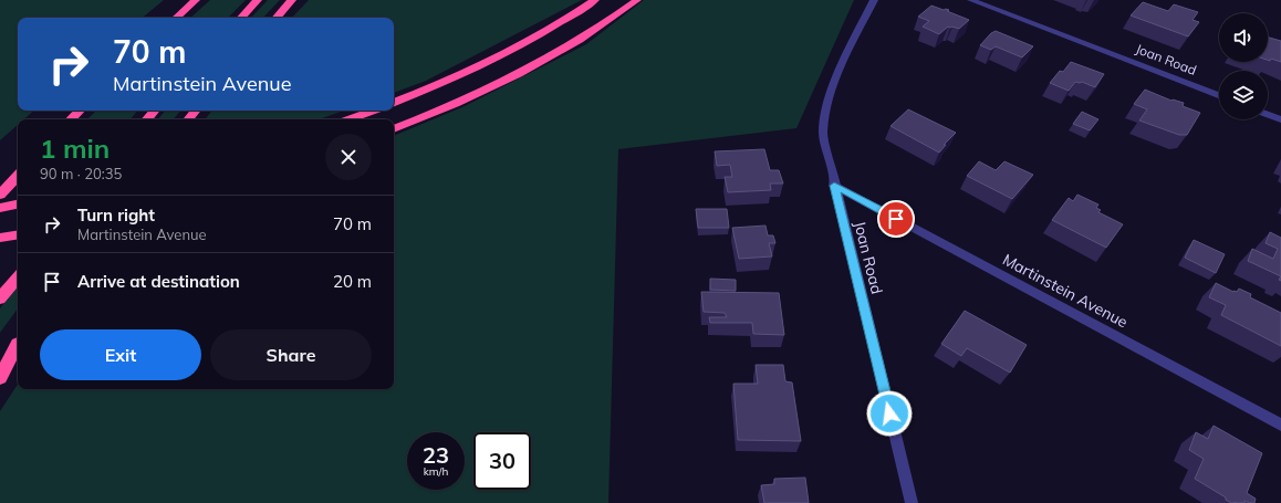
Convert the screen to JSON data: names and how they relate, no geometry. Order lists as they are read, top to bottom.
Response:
{
  "streets": {
    "street": ["Joan Road", "Martinstein Avenue"]
  },
  "crossings": [
    ["Joan Road", "Martinstein Avenue"]
  ],
  "page": {
    "turn": ["70 m", "Martinstein Avenue"],
    "heading": ["1 min", "90 m · 20:35"],
    "list": [
      {
        "name": "Turn right",
        "note": "Martinstein Avenue",
        "value": "70 m"
      },
      {
        "name": "Arrive at destination",
        "value": "20 m"
      }
    ],
    "buttons": ["Exit", "Share"],
    "speed": "23 km/h",
    "limit": "30"
  }
}
